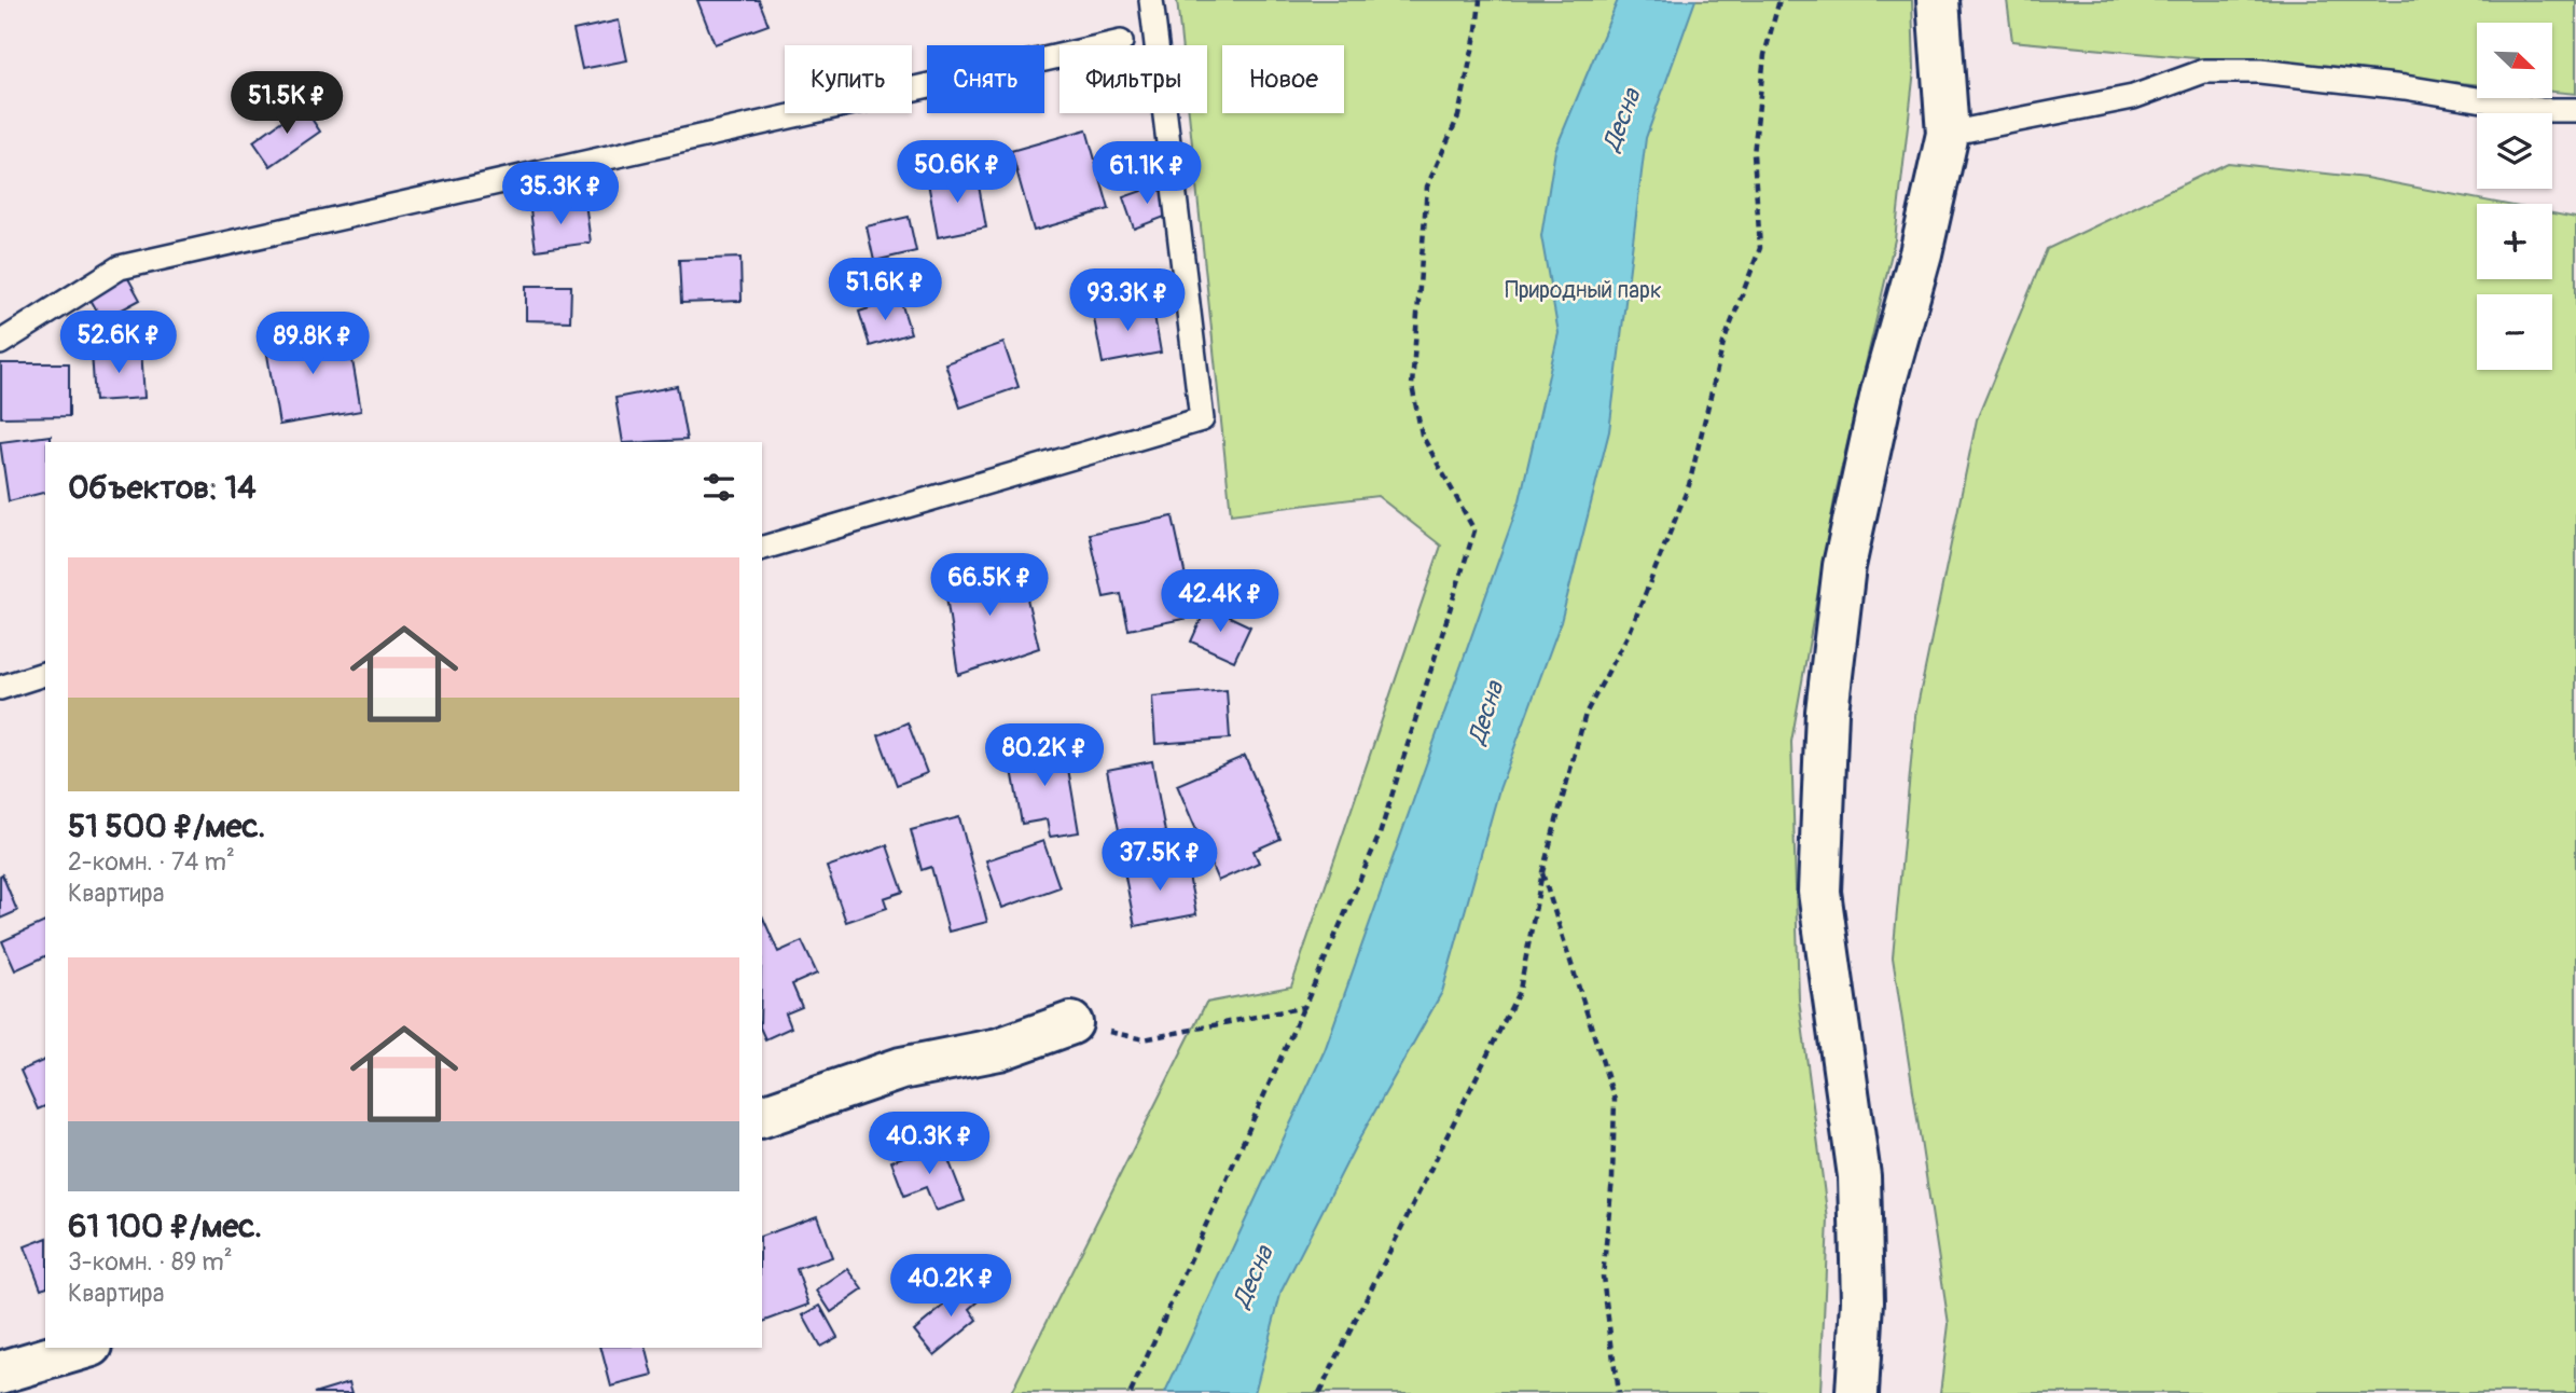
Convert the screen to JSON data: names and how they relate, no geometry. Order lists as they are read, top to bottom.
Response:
{
  "water": ["Десна"],
  "parks": ["Природный парк"],
  "north": "bottom right",
  "page": {
    "map_buttons": ["+", "−"],
    "chip": [
      "Купить",
      "Снять",
      "Фильтры",
      "Новое"
    ],
    "price": [
      "51.5K ₽",
      "50.6K ₽",
      "61.1K ₽",
      "35.3K ₽",
      "51.6K ₽",
      "93.3K ₽",
      "52.6K ₽",
      "89.8K ₽",
      "66.5K ₽",
      "42.4K ₽",
      "80.2K ₽",
      "37.5K ₽",
      "40.3K ₽",
      "40.2K ₽"
    ],
    "heading": "Объектов: 14",
    "list": [
      {
        "name": "51 500 ₽/мес.",
        "note": "2-комн. · 74 m² · Квартира"
      },
      {
        "name": "61 100 ₽/мес.",
        "note": "3-комн. · 89 m² · Квартира"
      }
    ]
  }
}
